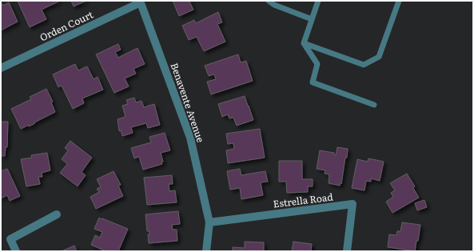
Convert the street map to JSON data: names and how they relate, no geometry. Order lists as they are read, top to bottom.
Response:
{
  "streets": {
    "street": ["Orden Court", "Benavente Avenue", "Estrella Road"]
  },
  "crossings": [
    ["Orden Court", "Benavente Avenue"],
    ["Benavente Avenue", "Estrella Road"]
  ]
}
